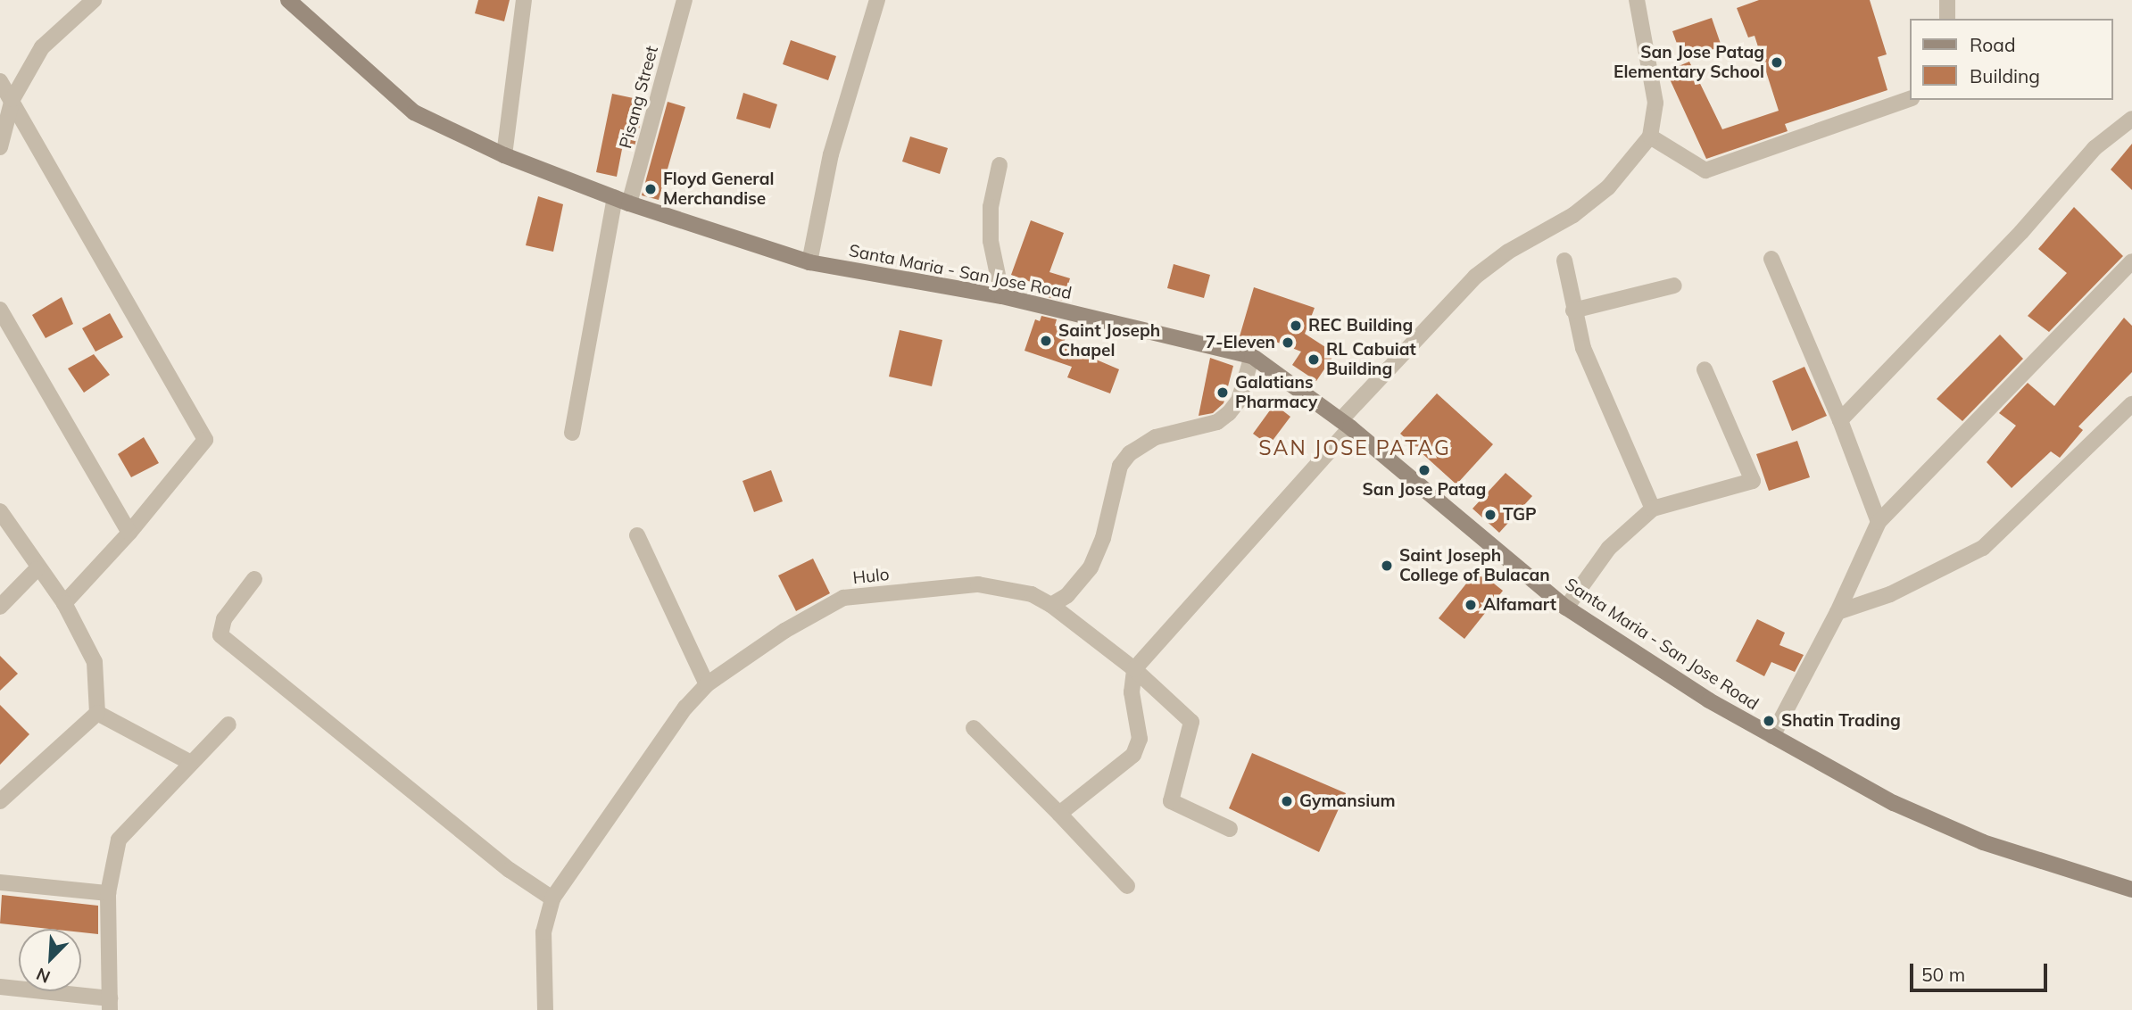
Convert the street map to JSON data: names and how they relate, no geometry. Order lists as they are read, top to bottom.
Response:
{
  "streets": {
    "main road": ["Santa Maria - San Jose Road"],
    "street": ["Pisang Street", "Hulo"]
  },
  "crossings": [
    ["Pisang Street", "Santa Maria - San Jose Road"]
  ],
  "districts": ["SAN JOSE PATAG"],
  "places": [
    "San Jose Patag Elementary School",
    "Floyd General Merchandise",
    "REC Building",
    "Saint Joseph Chapel",
    "7-Eleven",
    "RL Cabuiat Building",
    "Galatians Pharmacy",
    "San Jose Patag",
    "TGP",
    "Saint Joseph College of Bulacan",
    "Alfamart",
    "Shatin Trading",
    "Gymansium"
  ],
  "legend": ["Road", "Building"],
  "scale_bar": "50 m",
  "north": "bottom left"
}
